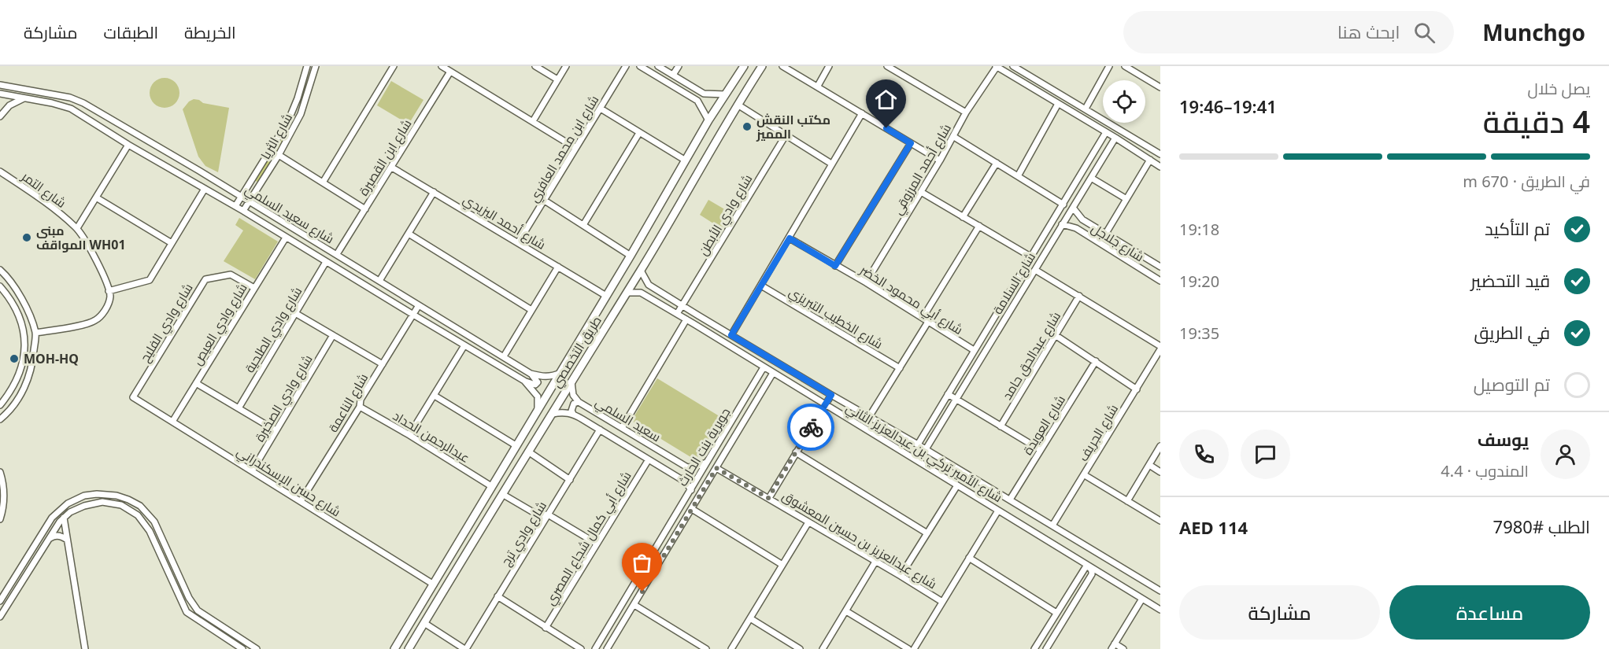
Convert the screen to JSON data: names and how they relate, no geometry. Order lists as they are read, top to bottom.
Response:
{
  "streets": {
    "main road": ["طريق التخصصي"],
    "street": [
      "شارع الثريا",
      "شارع ابن محمد العافري",
      "شارع ابن القصيرة",
      "شارع أحمد المرزوقي",
      "شارع التمر",
      "شارع سعيد السلمي",
      "شارع وادي الأبطن",
      "شارع أحمد اليزيدي",
      "شارع جلاجل",
      "شارع السلامة",
      "شارع أبي محمود الخضر",
      "شارع الخطيب التبريزي",
      "شارع وادي الفليح",
      "شارع وادي العيص",
      "شارع وادي الطلحية",
      "شارع عبدالحق حامد",
      "شارع وادي الصخيرة",
      "شارع الناعمة",
      "سعيد السلمي",
      "شارع العويدة",
      "شارع الجريف",
      "عبدالرحمن الحداد",
      "جويرية بنت الحارث",
      "شارع الأمير تركي بن عبدالعزيز الثاني",
      "شارع حسن الإسكندراني",
      "شارع وادي ترج",
      "شارع أبي كمال شجاع المصري",
      "شارع عبدالعزيز بن حسين المعشوق"
    ]
  },
  "crossings": [
    ["شارع الثريا", "شارع سعيد السلمي"],
    ["شارع ابن محمد العافري", "شارع أحمد اليزيدي"],
    ["شارع ابن القصيرة", "شارع سعيد السلمي"],
    ["شارع ابن القصيرة", "شارع أحمد اليزيدي"],
    ["شارع أحمد المرزوقي", "شارع أبي محمود الخضر"],
    ["شارع سعيد السلمي", "شارع وادي العيص"],
    ["شارع سعيد السلمي", "شارع وادي الطلحية"],
    ["شارع سعيد السلمي", "طريق التخصصي"],
    ["شارع سعيد السلمي", "شارع الناعمة"],
    ["شارع وادي الأبطن", "شارع الأمير تركي بن عبدالعزيز الثاني"],
    ["شارع أحمد اليزيدي", "طريق التخصصي"],
    ["شارع جلاجل", "شارع السلامة"],
    ["شارع السلامة", "شارع الأمير تركي بن عبدالعزيز الثاني"],
    ["شارع وادي الفليح", "شارع وادي العيص"],
    ["شارع وادي الفليح", "شارع حسن الإسكندراني"],
    ["شارع وادي العيص", "شارع حسن الإسكندراني"],
    ["طريق التخصصي", "سعيد السلمي"],
    ["طريق التخصصي", "عبدالرحمن الحداد"],
    ["طريق التخصصي", "شارع الأمير تركي بن عبدالعزيز الثاني"],
    ["طريق التخصصي", "شارع حسن الإسكندراني"],
    ["شارع وادي الصخيرة", "شارع حسن الإسكندراني"],
    ["شارع الناعمة", "عبدالرحمن الحداد"],
    ["شارع الناعمة", "شارع حسن الإسكندراني"],
    ["سعيد السلمي", "جويرية بنت الحارث"],
    ["سعيد السلمي", "شارع وادي ترج"],
    ["سعيد السلمي", "شارع أبي كمال شجاع المصري"],
    ["شارع العويدة", "شارع الأمير تركي بن عبدالعزيز الثاني"],
    ["شارع الجريف", "شارع الأمير تركي بن عبدالعزيز الثاني"],
    ["جويرية بنت الحارث", "شارع الأمير تركي بن عبدالعزيز الثاني"],
    ["جويرية بنت الحارث", "شارع عبدالعزيز بن حسين المعشوق"]
  ],
  "places": ["مكتب النقش المميز", "مبنى المواقف WH01", "MOH-HQ"],
  "page": {
    "header": "Munchgo",
    "search": "ابحث هنا",
    "nav": ["الخريطة", "الطبقات", "مشاركة"],
    "heading": ["4 دقيقة", "يصل خلال", "19:41–19:46"],
    "panel": [
      "يوسف",
      "المندوب · 4.4",
      "الطلب #7980",
      "AED 114"
    ],
    "bar": "في الطريق · 670 m",
    "list": [
      ["تم التأكيد", "19:18"],
      ["قيد التحضير", "19:20"],
      ["في الطريق", "19:35"],
      "تم التوصيل"
    ],
    "buttons": ["مساعدة", "مشاركة"]
  }
}
